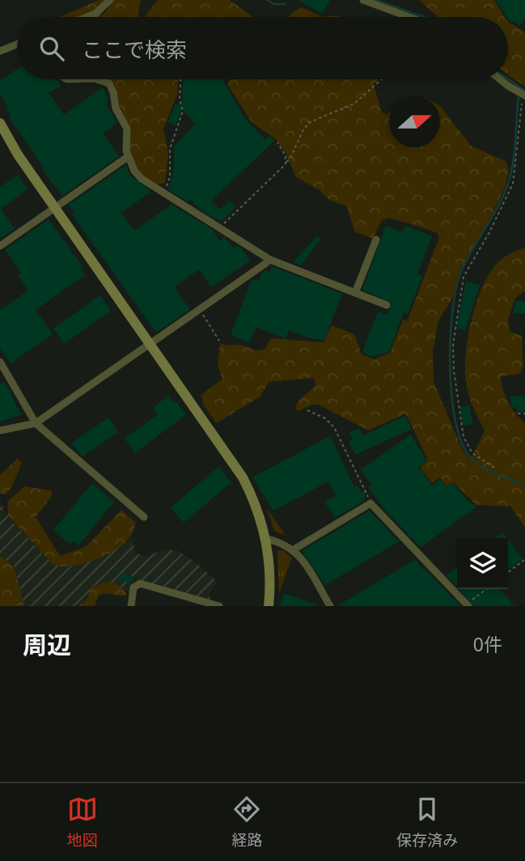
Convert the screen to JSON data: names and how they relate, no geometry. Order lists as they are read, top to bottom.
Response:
{
  "north": "right",
  "page": {
    "search": "ここで検索",
    "heading": ["周辺", "0件"],
    "nav": ["地図", "経路", "保存済み"]
  }
}
